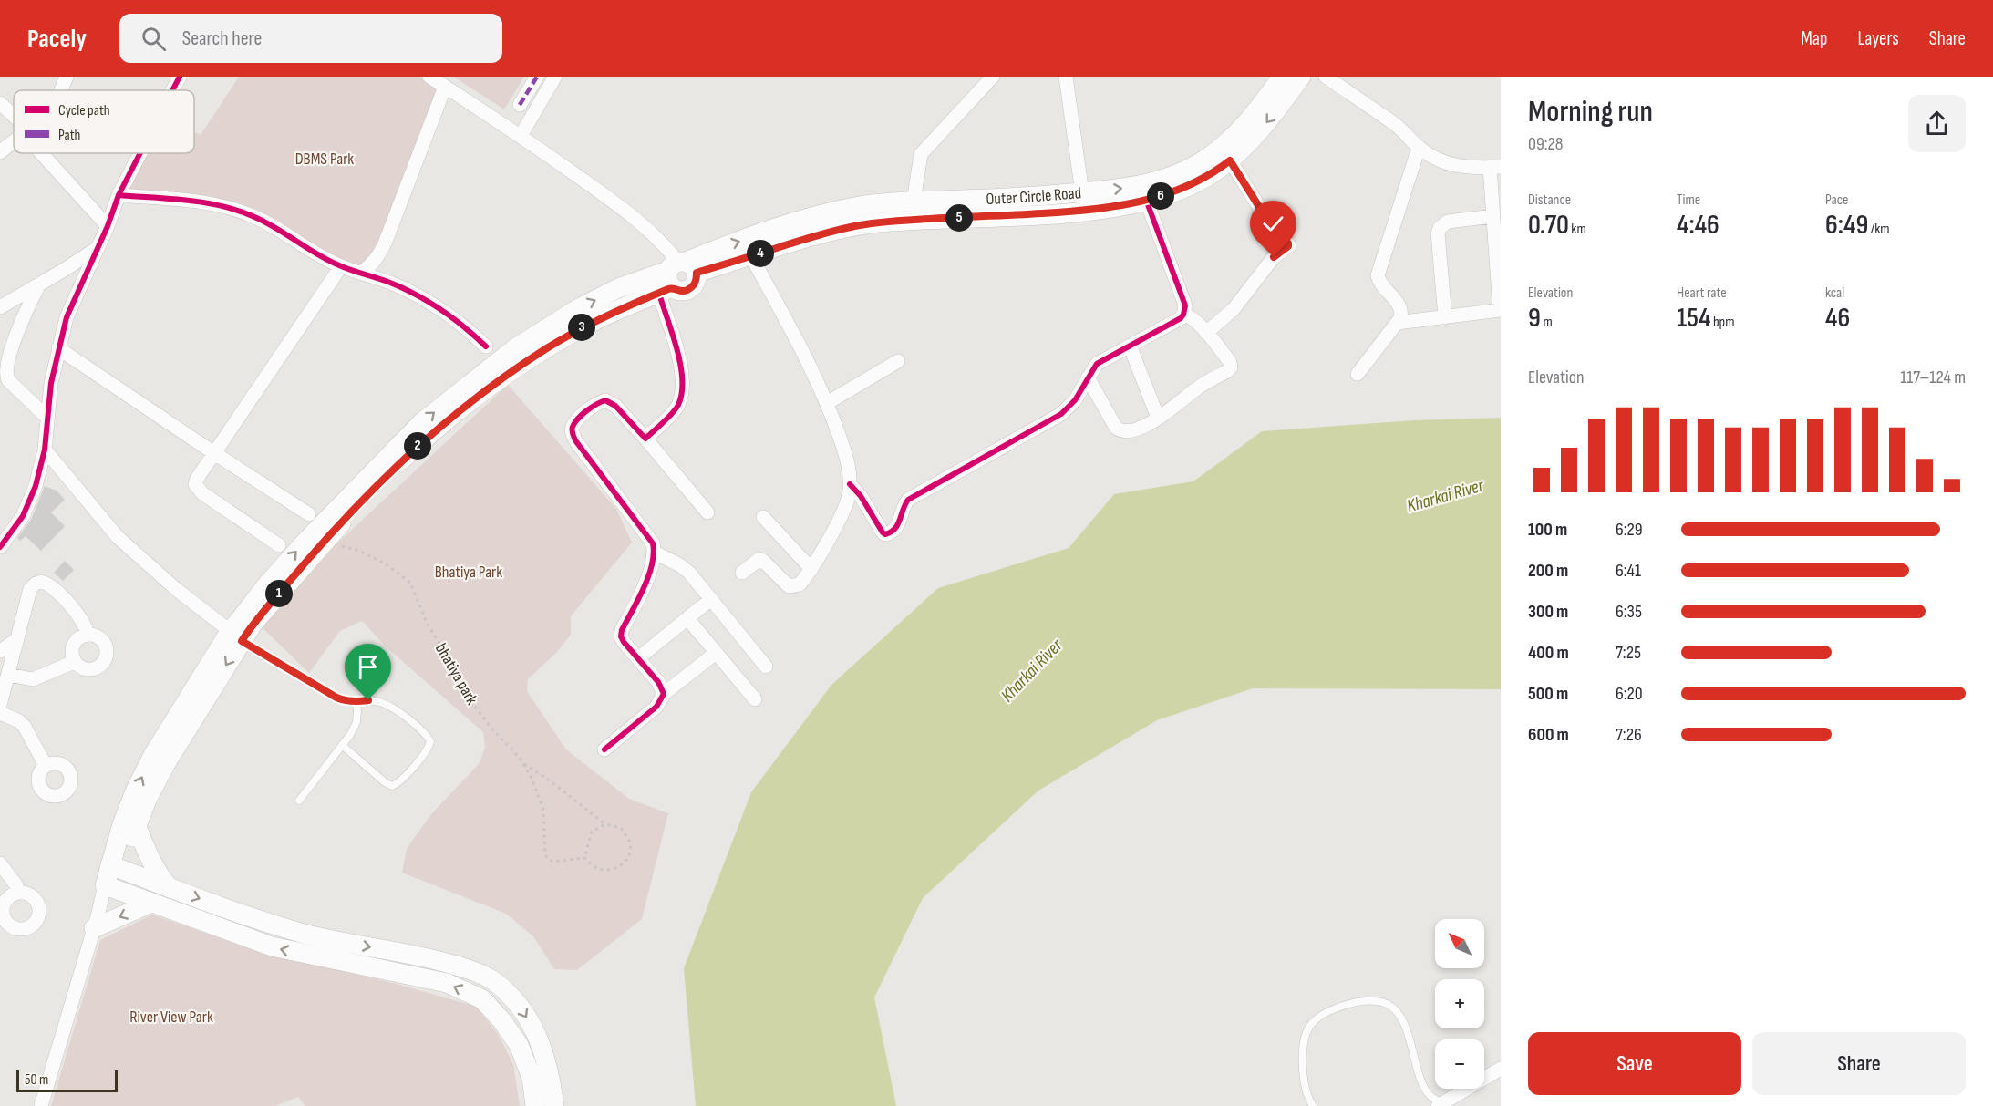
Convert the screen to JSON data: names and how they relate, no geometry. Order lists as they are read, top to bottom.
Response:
{
  "streets": {
    "main road": ["Outer Circle Road"],
    "path": ["bhatiya park"]
  },
  "water": ["Kharkai River"],
  "parks": ["DBMS Park", "Bhatiya Park", "River View Park"],
  "legend": ["Cycle path", "Path"],
  "scale_bar": "50 m",
  "north": "top left",
  "page": {
    "header": "Pacely",
    "search": "Search here",
    "nav": ["Map", "Layers", "Share"],
    "heading": ["Morning run", "09:28"],
    "stats": [
      ["Distance", "0.70 km"],
      ["Time", "4:46"],
      ["Pace", "6:49 /km"],
      ["Elevation", "9 m"],
      ["Heart rate", "154 bpm"],
      ["kcal", "46"]
    ],
    "pins": [
      "6",
      "5",
      "4",
      "3",
      "2",
      "1"
    ],
    "chart": ["Elevation", "117–124 m"],
    "list": [
      {
        "name": "100 m",
        "note": "6:29"
      },
      {
        "name": "200 m",
        "note": "6:41"
      },
      {
        "name": "300 m",
        "note": "6:35"
      },
      {
        "name": "400 m",
        "note": "7:25"
      },
      {
        "name": "500 m",
        "note": "6:20"
      },
      {
        "name": "600 m",
        "note": "7:26"
      }
    ],
    "map_buttons": ["+", "−"],
    "buttons": ["Save", "Share"],
    "scale": "50 m"
  }
}
